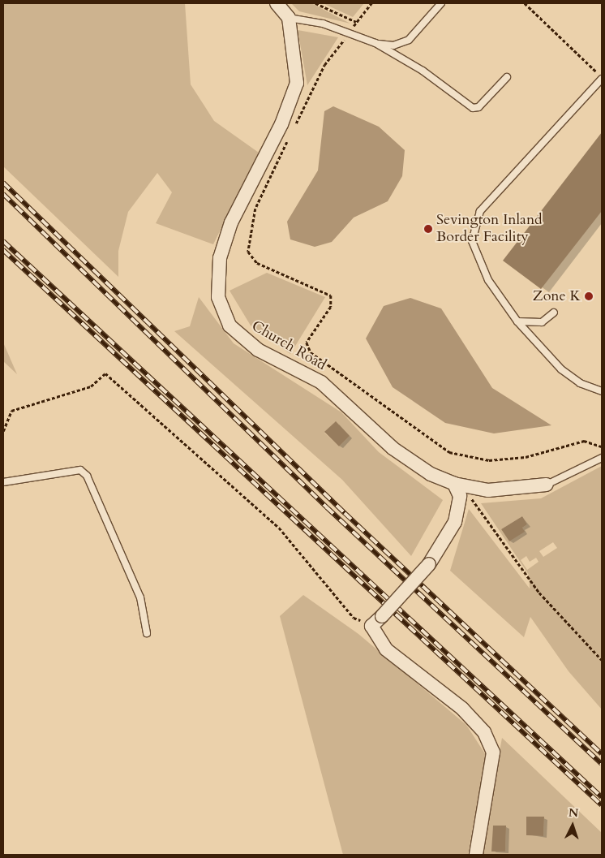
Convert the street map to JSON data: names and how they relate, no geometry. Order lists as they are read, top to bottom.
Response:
{
  "streets": {
    "street": ["Church Road"]
  },
  "places": ["Sevington Inland Border Facility", "Zone K"],
  "north": "top"
}
